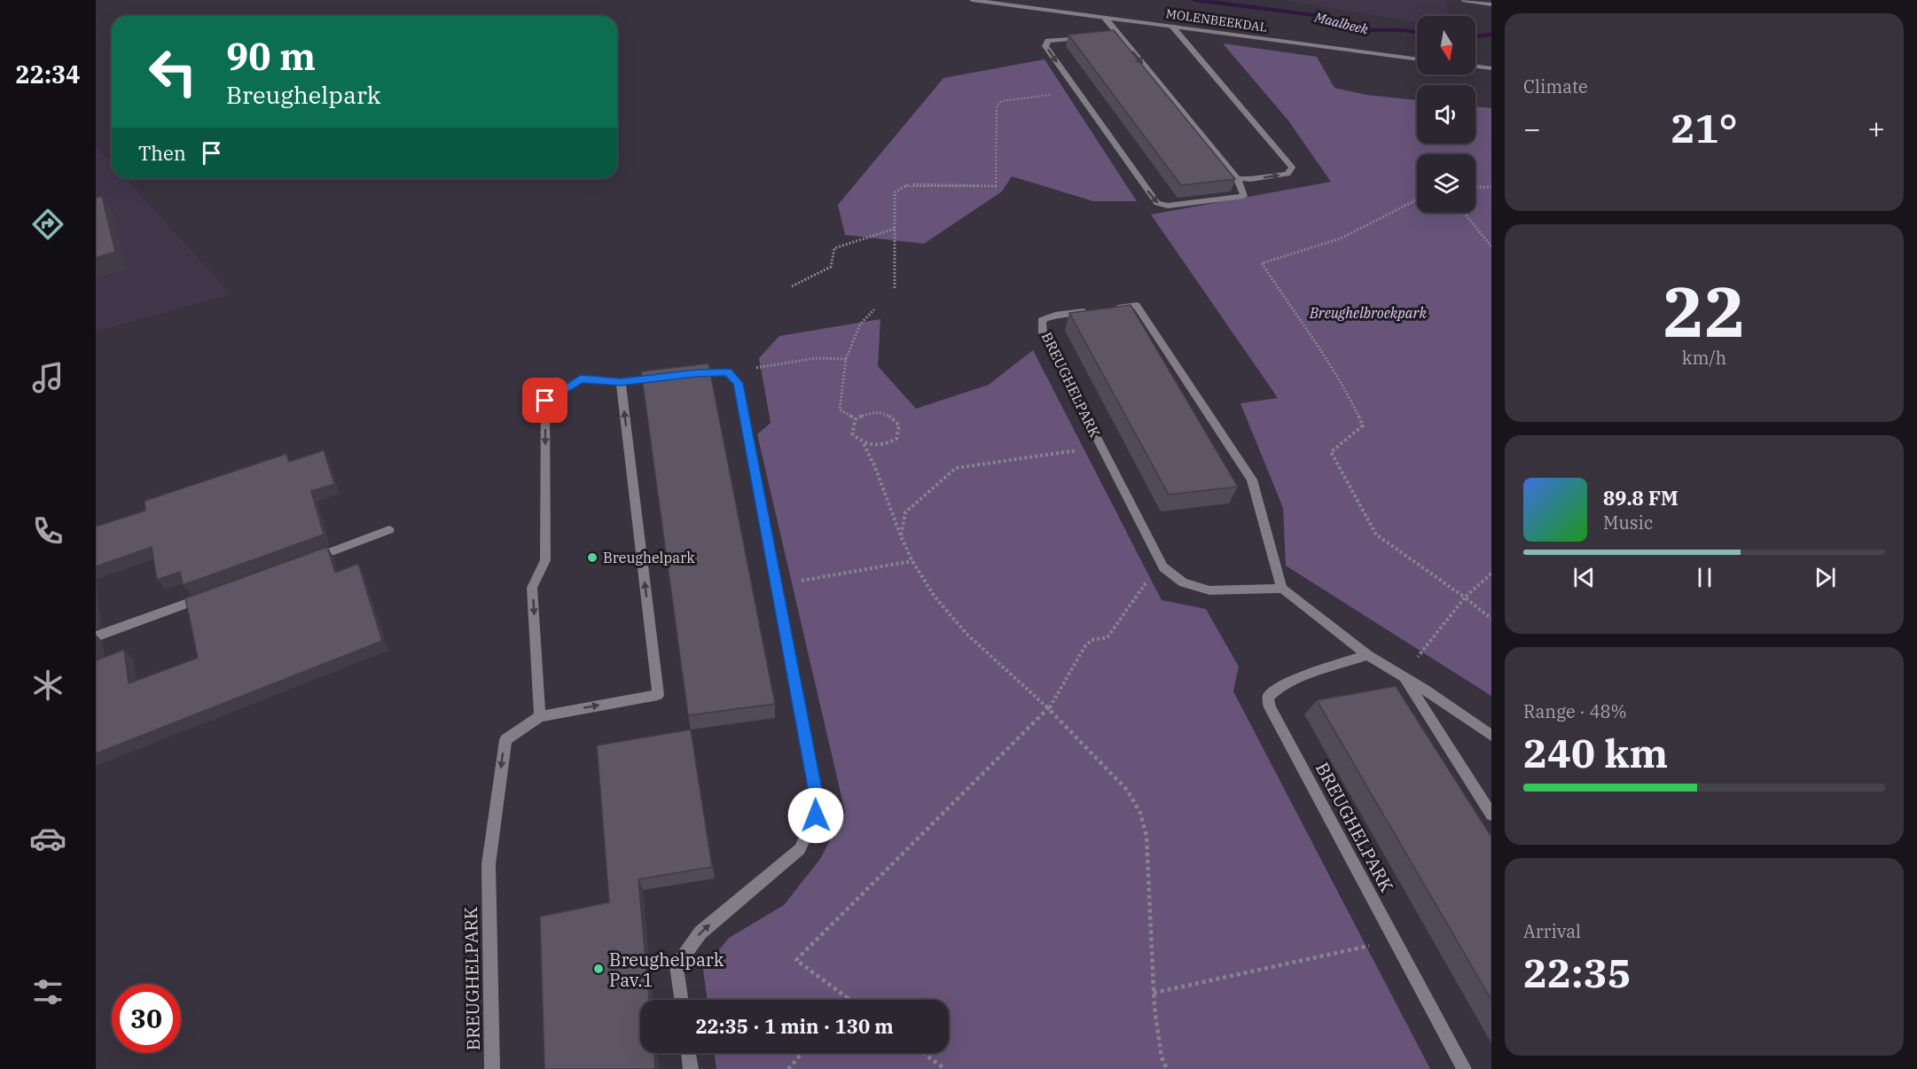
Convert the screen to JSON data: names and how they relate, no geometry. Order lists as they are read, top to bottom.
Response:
{
  "streets": {
    "street": ["MOLENBEEKDAL", "BREUGHELPARK"]
  },
  "water": ["Maalbeek"],
  "parks": ["Breughelbroekpark"],
  "places": ["Breughelpark", "Breughelpark Pav.1"],
  "north": "bottom",
  "page": {
    "tabs": "22:34",
    "tile": [
      "Climate",
      ["22", "km/h"],
      ["Range · 48%", "240 km"],
      ["Arrival", "22:35"]
    ],
    "turn": ["90 m", "Breughelpark"],
    "heat": ["−", "21°", "+"],
    "then": "Then",
    "song": ["89.8 FM", "Music"],
    "limit": "30",
    "trip": "22:35 · 1 min · 130 m"
  }
}
